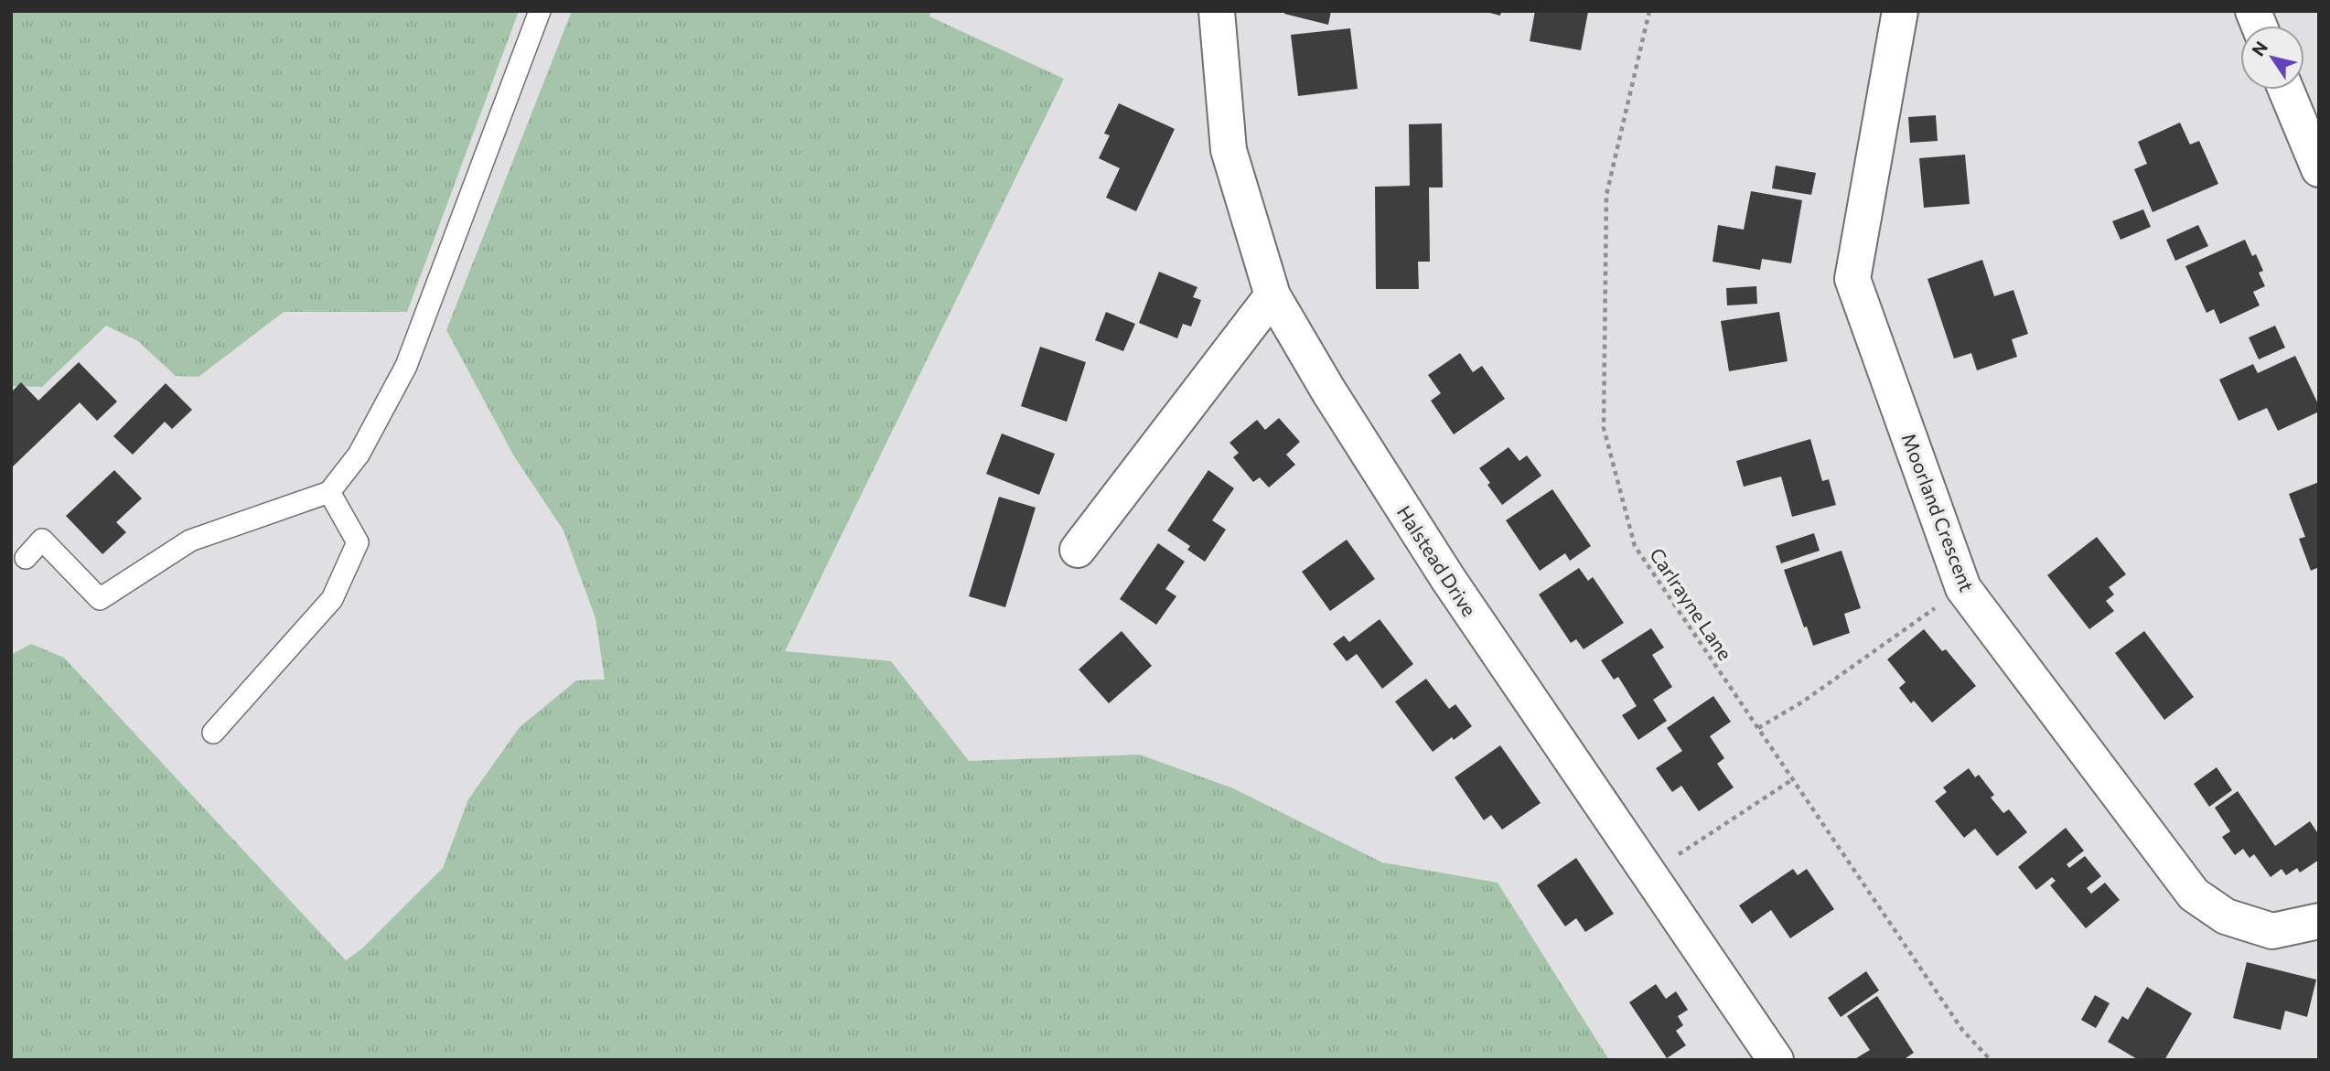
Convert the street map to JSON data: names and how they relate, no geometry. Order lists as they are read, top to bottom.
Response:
{
  "streets": {
    "street": ["Moorland Crescent", "Halstead Drive"],
    "path": ["Carlrayne Lane"]
  },
  "north": "top left"
}
